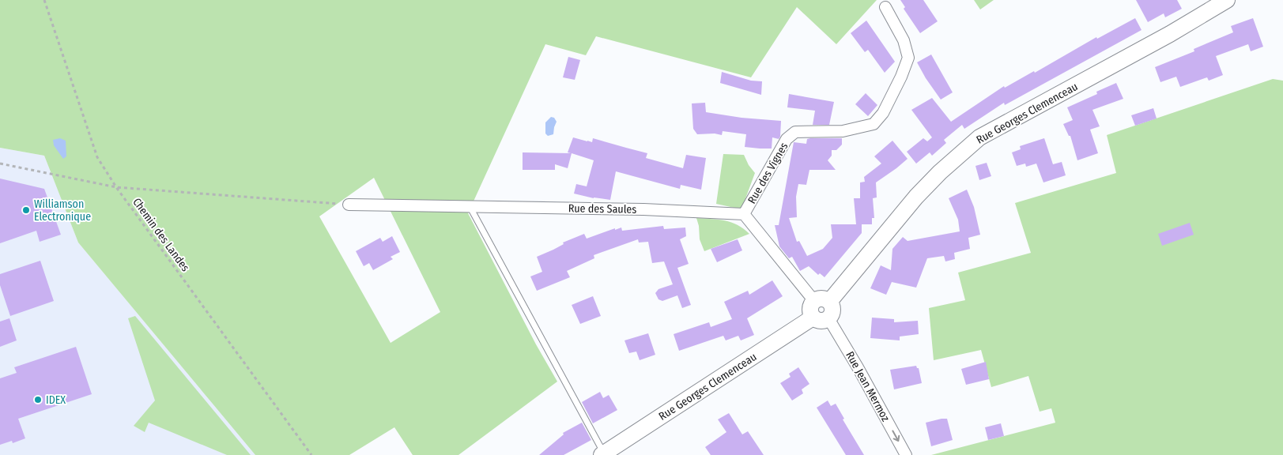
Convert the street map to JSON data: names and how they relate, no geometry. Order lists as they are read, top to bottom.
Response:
{
  "streets": {
    "street": [
      "Rue Georges Clemenceau",
      "Rue des Vignes",
      "Rue des Saules",
      "Rue Jean Mermoz"
    ],
    "path": ["Chemin des Landes"]
  },
  "crossings": [
    ["Rue Georges Clemenceau", "Rue Jean Mermoz"],
    ["Rue des Vignes", "Rue des Saules"]
  ],
  "one_way": ["Rue Jean Mermoz"],
  "places": ["Williamson Electronique", "IDEX"]
}
